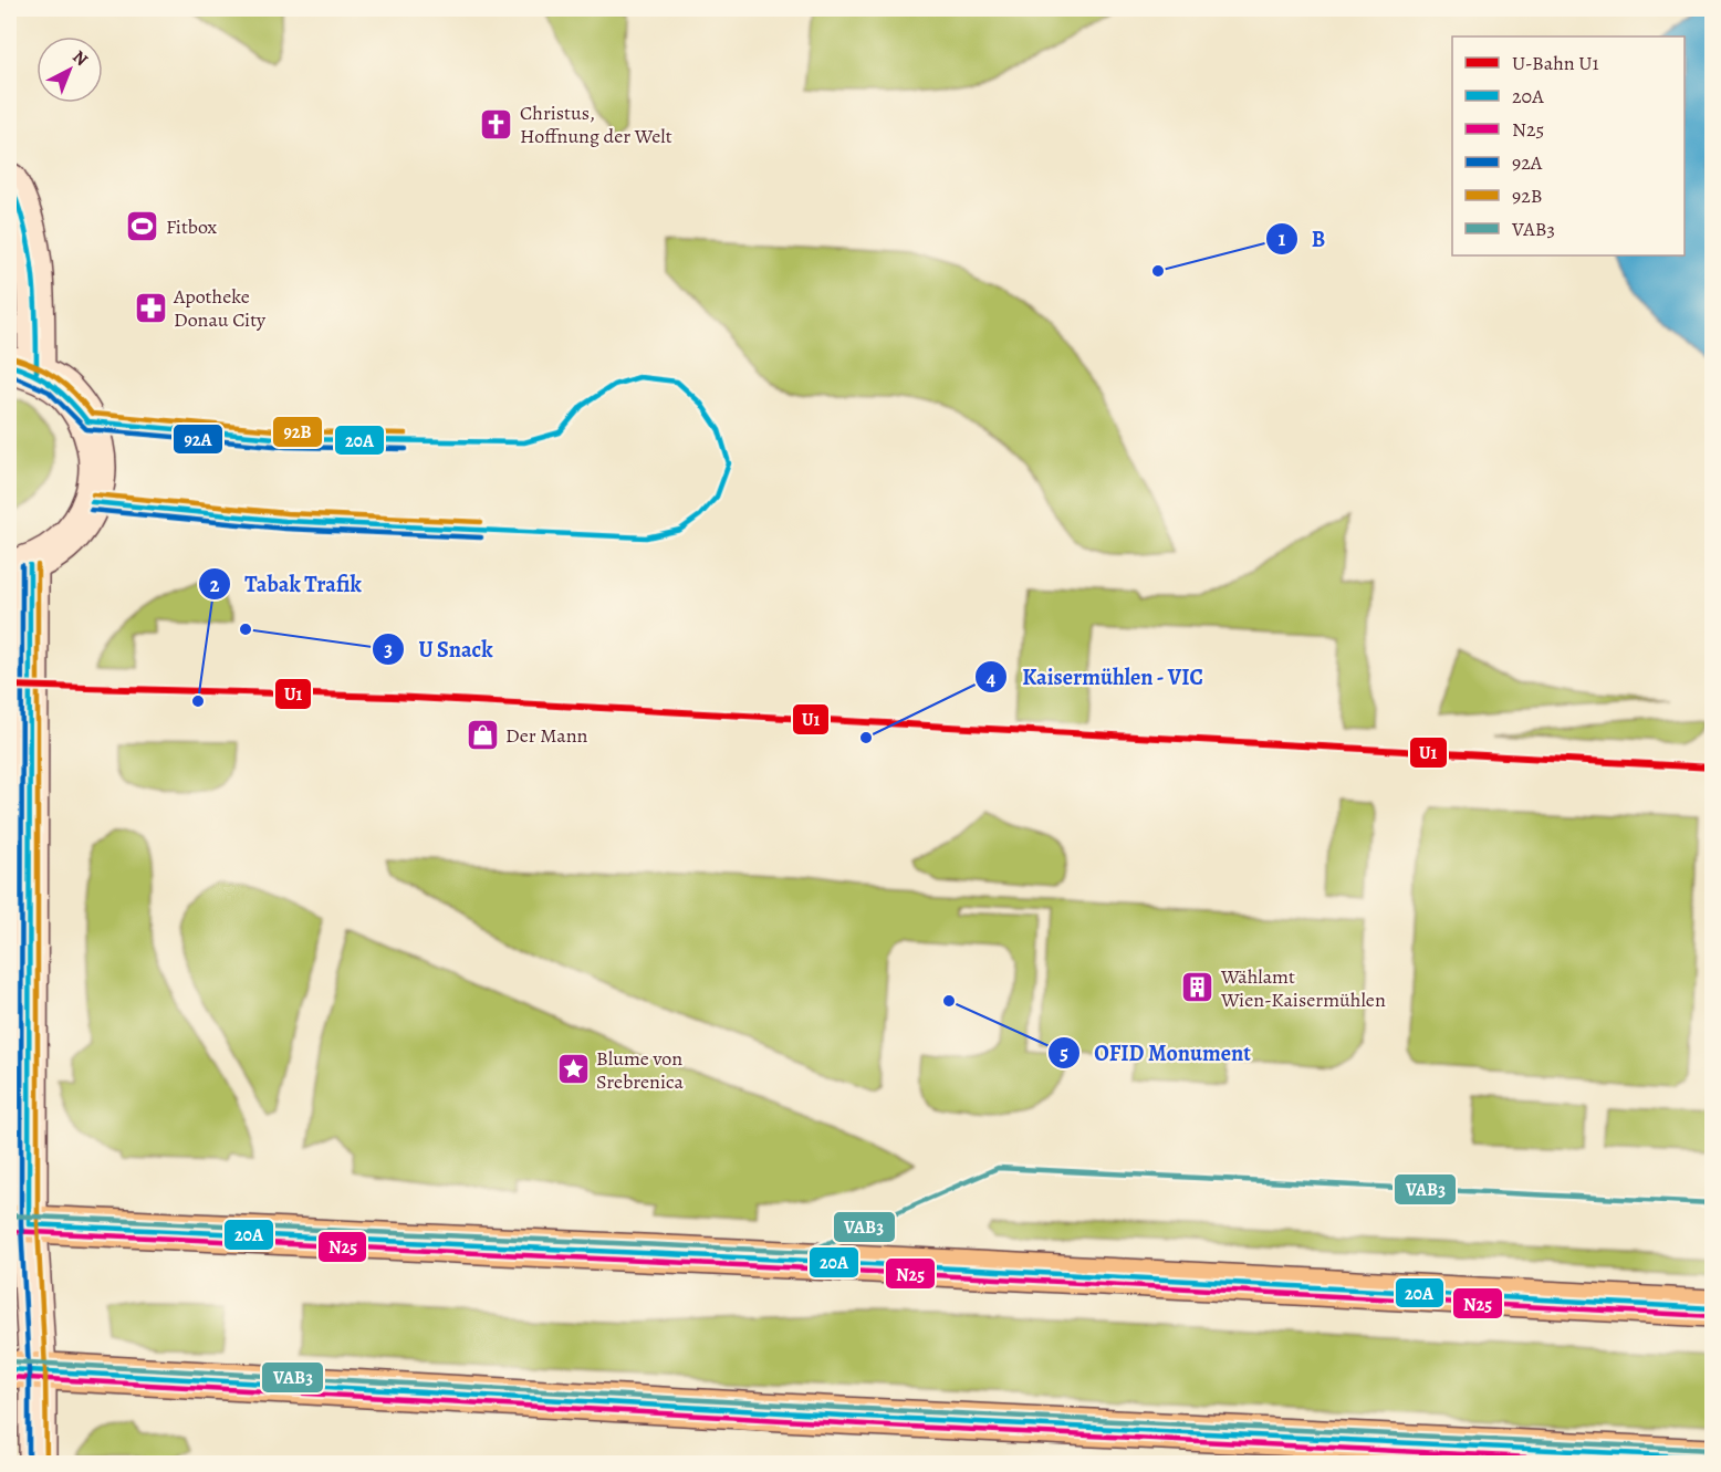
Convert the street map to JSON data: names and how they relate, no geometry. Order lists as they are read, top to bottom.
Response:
{
  "places": {
    "church": ["Christus, Hoffnung der Welt"],
    "sports": ["Fitbox"],
    "other": [
      "B",
      "U Snack",
      "Tabak Trafik",
      "Kaisermühlen - VIC",
      "OFID Monument"
    ],
    "pharmacy": ["Apotheke Donau City"],
    "shop": ["Der Mann"],
    "building": ["Wählamt Wien-Kaisermühlen"],
    "place": ["Blume von Srebrenica"]
  },
  "lines": [
    "transit line 20A",
    "transit line 92B",
    "transit line 92A",
    "metro line U1",
    "transit line VAB3",
    "transit line N25"
  ],
  "legend": [
    "U-Bahn U1",
    "20A",
    "N25",
    "92A",
    "92B",
    "VAB3"
  ],
  "north": "top right"
}
